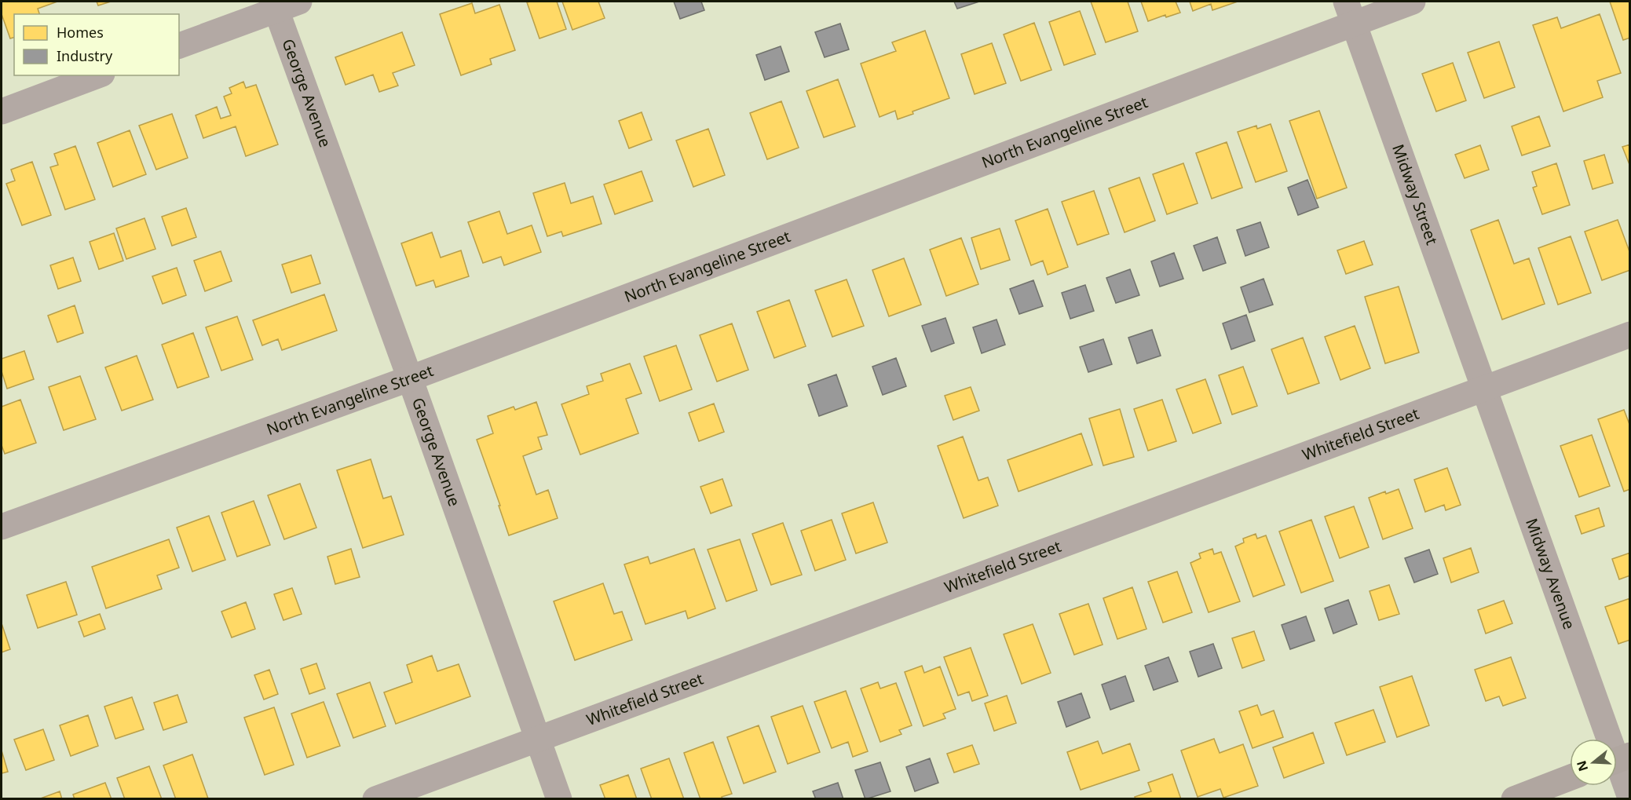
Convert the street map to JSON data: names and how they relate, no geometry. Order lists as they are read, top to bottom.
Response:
{
  "streets": {
    "street": [
      "George Avenue",
      "North Evangeline Street",
      "Midway Street",
      "Whitefield Street",
      "Midway Avenue"
    ]
  },
  "crossings": [
    ["George Avenue", "North Evangeline Street"],
    ["George Avenue", "Whitefield Street"],
    ["North Evangeline Street", "Midway Street"],
    ["Midway Street", "Whitefield Street"],
    ["Midway Street", "Midway Avenue"],
    ["Whitefield Street", "Midway Avenue"]
  ],
  "legend": ["Homes", "Industry"],
  "north": "left"
}
